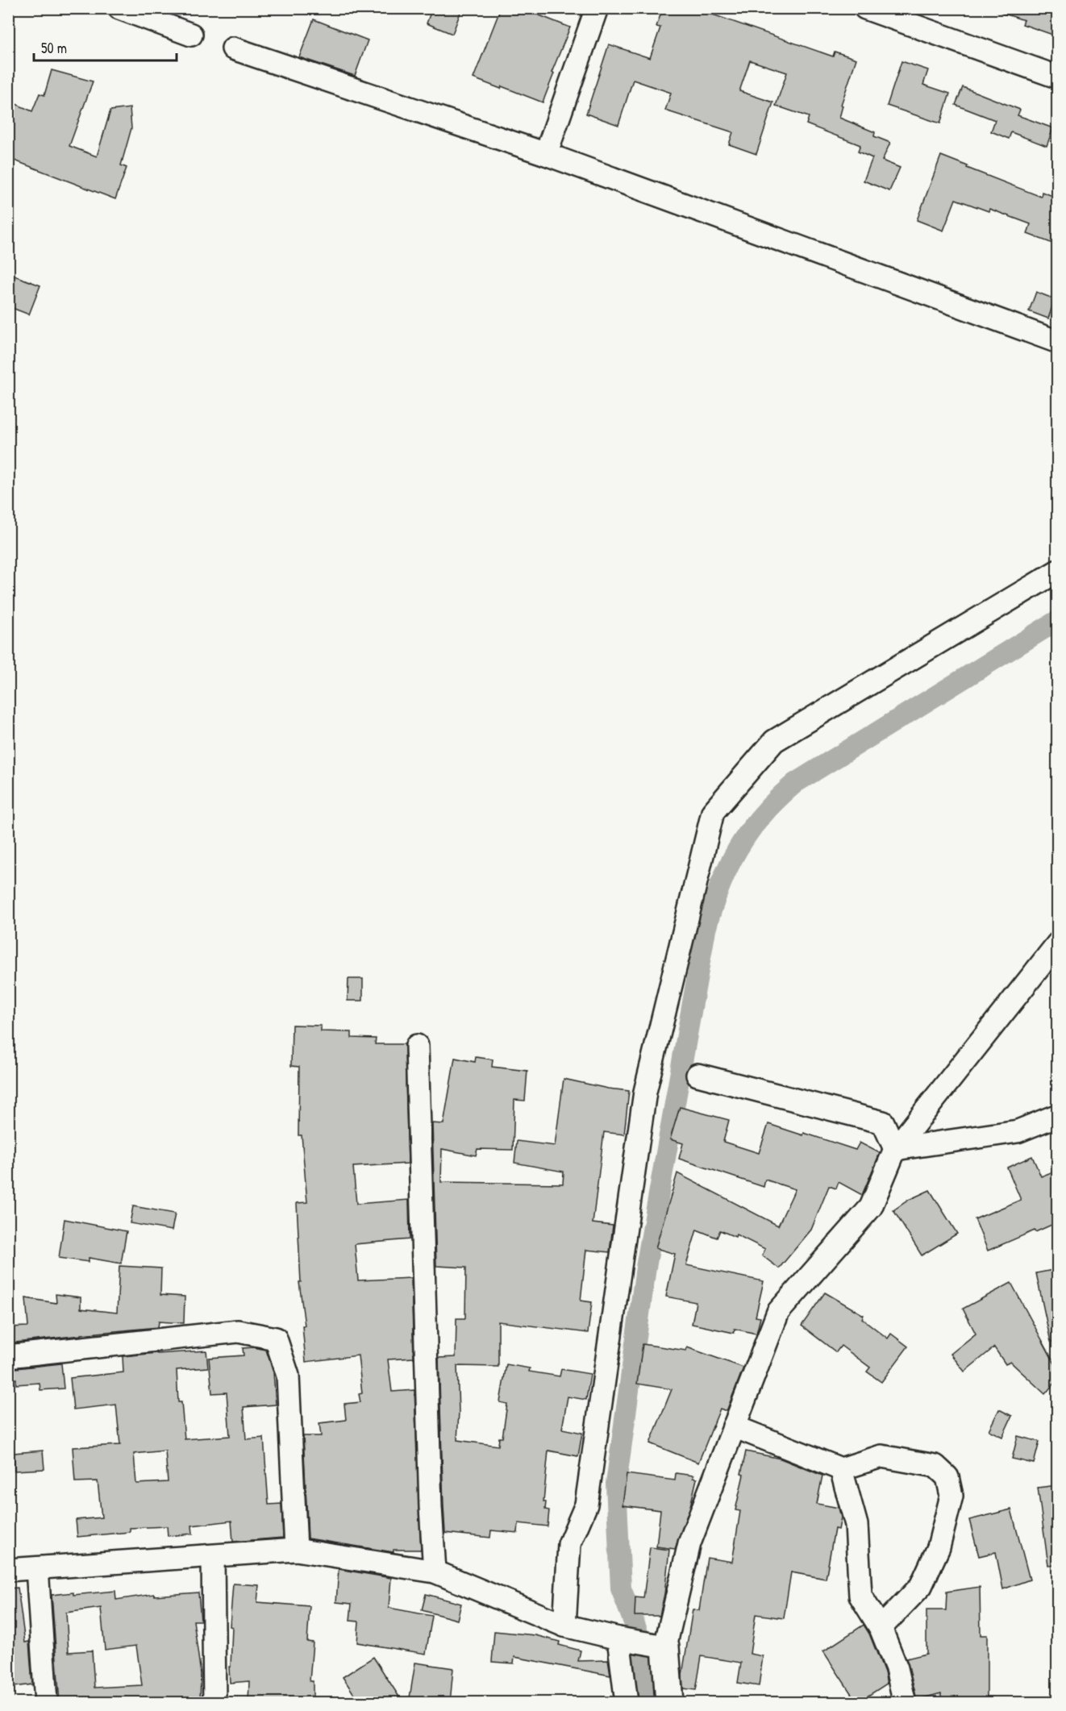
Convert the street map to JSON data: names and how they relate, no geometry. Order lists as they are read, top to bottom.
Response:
{
  "scale_bar": "50 m"
}
